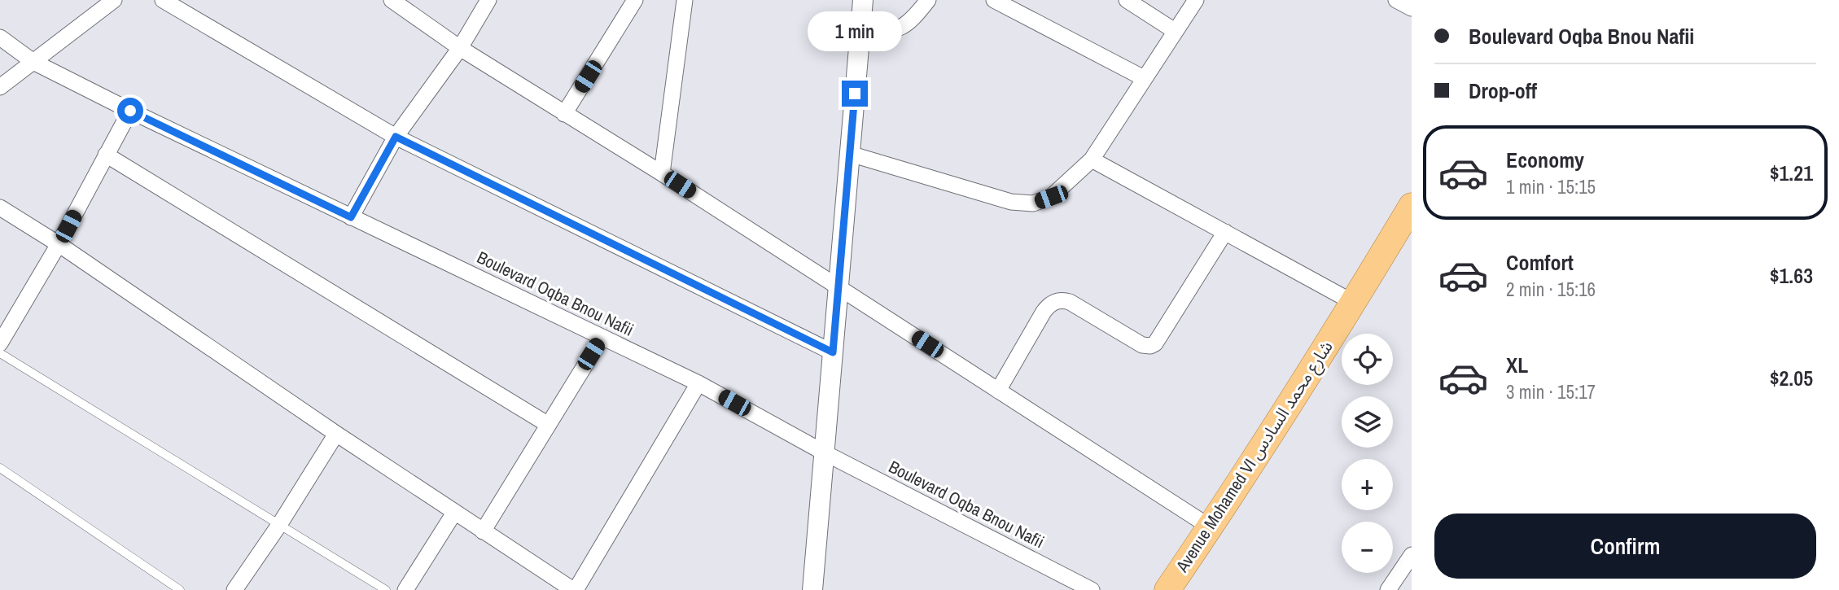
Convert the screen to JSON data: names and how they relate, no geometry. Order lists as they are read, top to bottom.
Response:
{
  "streets": {
    "main road": ["Avenue Mohamed VI شارع محمد السادس"],
    "street": ["Boulevard Oqba Bnou Nafii"]
  },
  "page": {
    "banner": ["Boulevard Oqba Bnou Nafii", "Drop-off"],
    "bubble": "1 min",
    "list": [
      {
        "name": "Economy",
        "note": "1 min · 15:15",
        "value": "$1.21"
      },
      {
        "name": "Comfort",
        "note": "2 min · 15:16",
        "value": "$1.63"
      },
      {
        "name": "XL",
        "note": "3 min · 15:17",
        "value": "$2.05"
      }
    ],
    "map_buttons": ["+", "−"],
    "buttons": "Confirm"
  }
}
